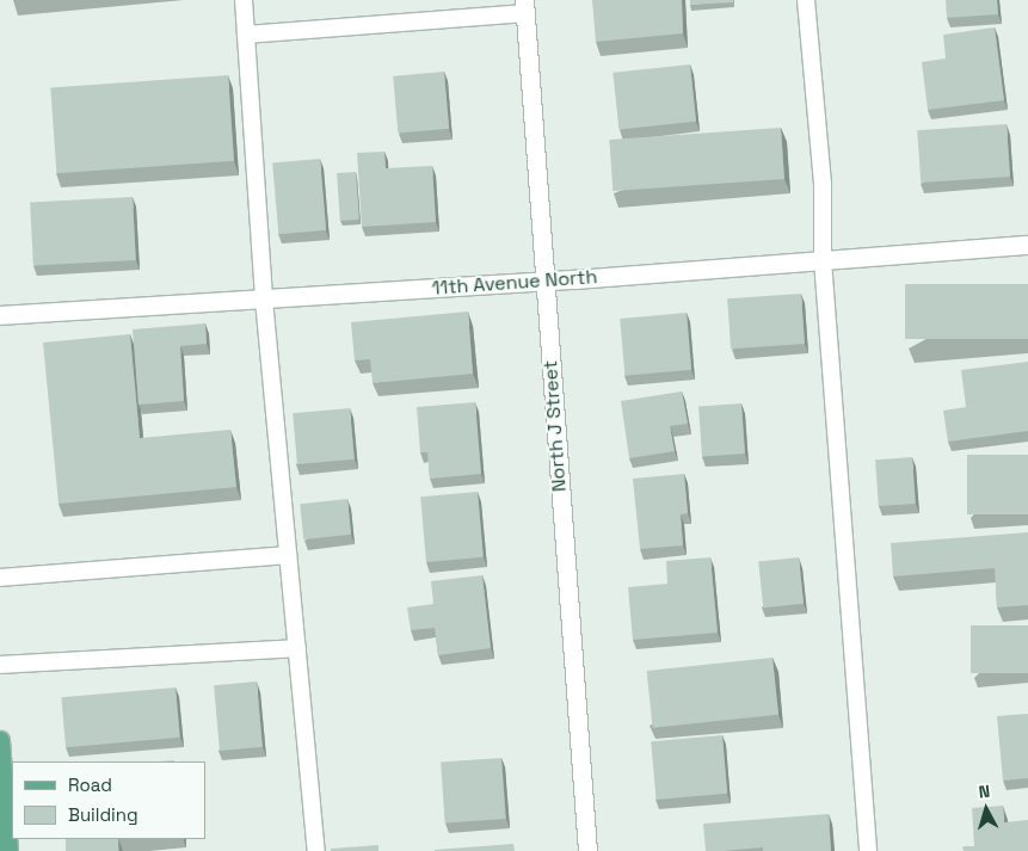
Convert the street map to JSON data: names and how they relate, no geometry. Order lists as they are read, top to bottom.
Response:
{
  "streets": {
    "street": ["11th Avenue North", "North J Street"]
  },
  "crossings": [
    ["11th Avenue North", "North J Street"]
  ],
  "legend": ["Road", "Building"],
  "north": "top"
}
